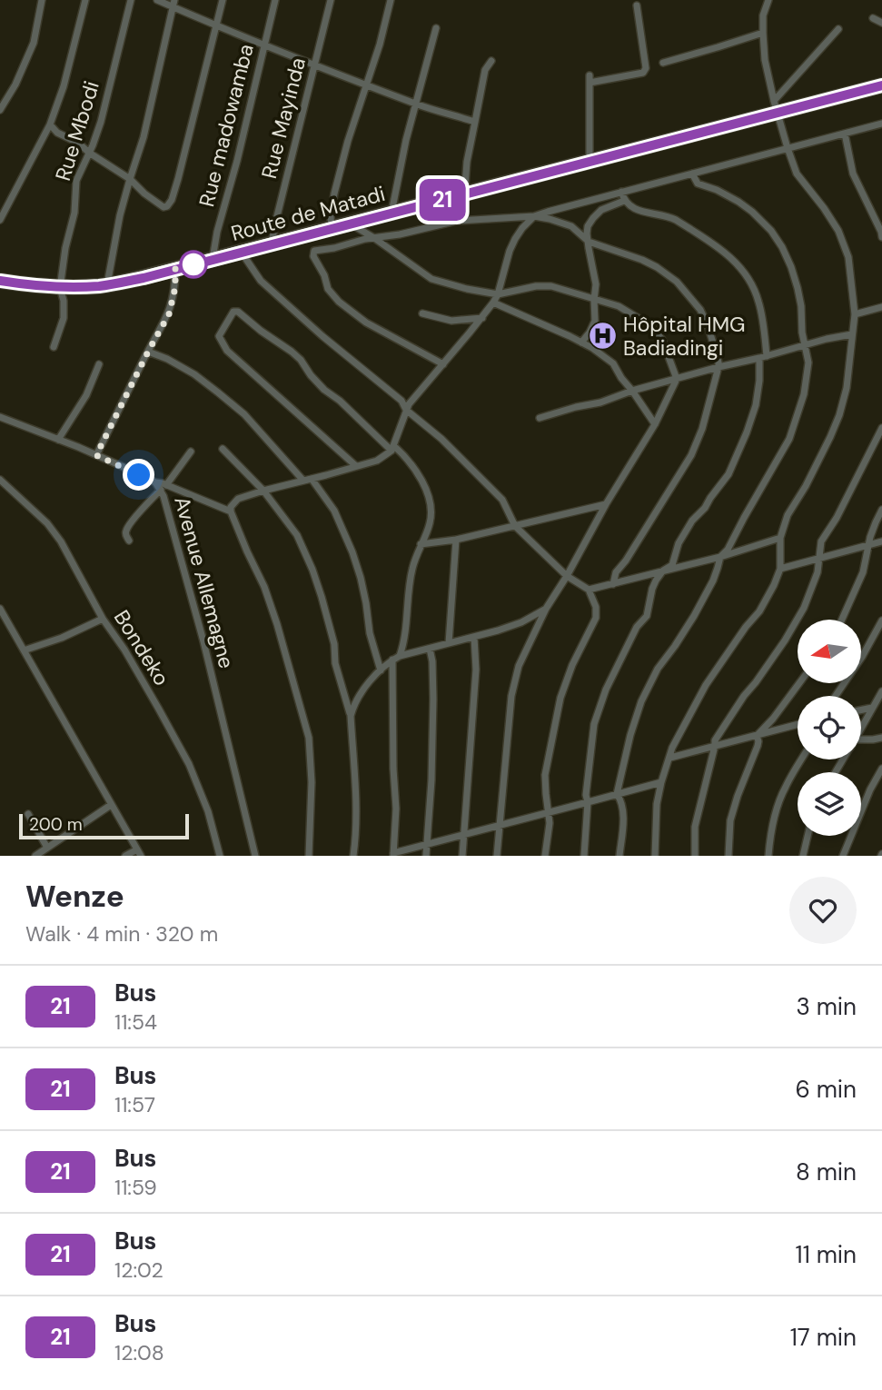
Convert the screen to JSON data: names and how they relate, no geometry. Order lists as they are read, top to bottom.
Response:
{
  "streets": {
    "highway": ["Route de Matadi"],
    "street": [
      "Rue Mayinda",
      "Rue madowamba",
      "Rue Mbodi",
      "Avenue Allemagne",
      "Bondeko"
    ]
  },
  "crossings": [
    ["Rue Mayinda", "Route de Matadi"],
    ["Rue madowamba", "Route de Matadi"],
    ["Rue Mbodi", "Route de Matadi"]
  ],
  "places": {
    "hospital": ["Hôpital HMG Badiadingi"]
  },
  "lines": ["bus line 21"],
  "scale_bar": "200 m",
  "north": "left",
  "page": {
    "on_map": "21",
    "scale": "200 m",
    "heading": ["Wenze", "Walk · 4 min · 320 m"],
    "list": [
      {
        "mark": "21",
        "name": "Bus",
        "note": "11:54",
        "value": "3 min"
      },
      {
        "mark": "21",
        "name": "Bus",
        "note": "11:57",
        "value": "6 min"
      },
      {
        "mark": "21",
        "name": "Bus",
        "note": "11:59",
        "value": "8 min"
      },
      {
        "mark": "21",
        "name": "Bus",
        "note": "12:02",
        "value": "11 min"
      },
      {
        "mark": "21",
        "name": "Bus",
        "note": "12:08",
        "value": "17 min"
      }
    ]
  }
}
